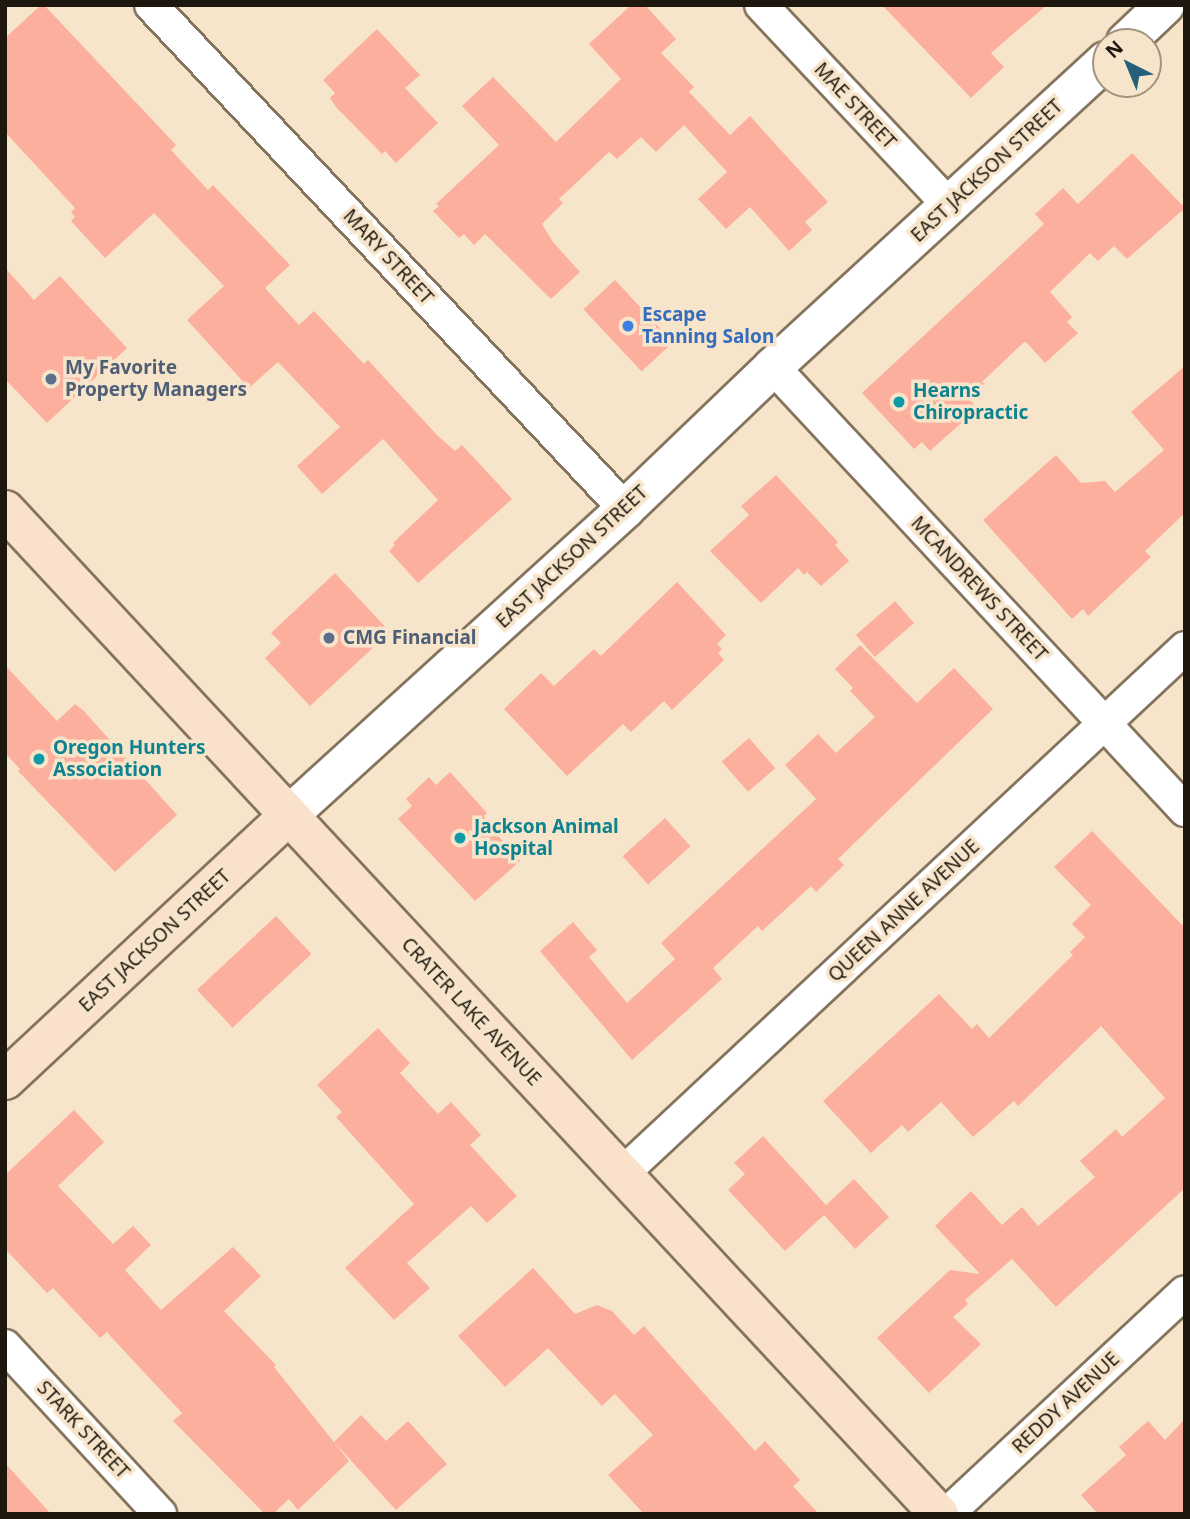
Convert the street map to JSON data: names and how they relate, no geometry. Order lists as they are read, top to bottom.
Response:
{
  "streets": {
    "main road": ["EAST JACKSON STREET", "CRATER LAKE AVENUE"],
    "street": [
      "MAE STREET",
      "MARY STREET",
      "MCANDREWS STREET",
      "QUEEN ANNE AVENUE",
      "REDDY AVENUE",
      "STARK STREET"
    ]
  },
  "crossings": [
    ["MAE STREET", "EAST JACKSON STREET"],
    ["EAST JACKSON STREET", "MARY STREET"],
    ["EAST JACKSON STREET", "MCANDREWS STREET"],
    ["EAST JACKSON STREET", "CRATER LAKE AVENUE"],
    ["MCANDREWS STREET", "QUEEN ANNE AVENUE"],
    ["QUEEN ANNE AVENUE", "CRATER LAKE AVENUE"]
  ],
  "places": [
    "Escape Tanning Salon",
    "My Favorite Property Managers",
    "Hearns Chiropractic",
    "CMG Financial",
    "Oregon Hunters Association",
    "Jackson Animal Hospital"
  ],
  "north": "top left"
}
